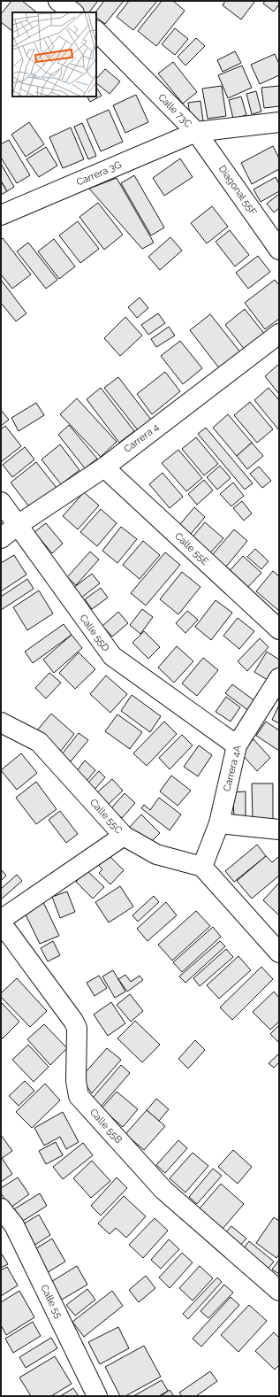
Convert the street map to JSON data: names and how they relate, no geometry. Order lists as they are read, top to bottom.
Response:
{
  "streets": {
    "street": [
      "Calle 73C",
      "Carrera 3G",
      "Diagonal 55F",
      "Carrera 4",
      "Calle 55E",
      "Calle 55D",
      "Carrera 4A",
      "Calle 55C",
      "Calle 55B",
      "Calle 55"
    ]
  },
  "crossings": [
    ["Calle 73C", "Carrera 3G"],
    ["Calle 73C", "Diagonal 55F"],
    ["Carrera 3G", "Diagonal 55F"],
    ["Carrera 4", "Calle 55E"],
    ["Carrera 4", "Calle 55D"],
    ["Calle 55D", "Carrera 4A"],
    ["Carrera 4A", "Calle 55C"]
  ]
}
